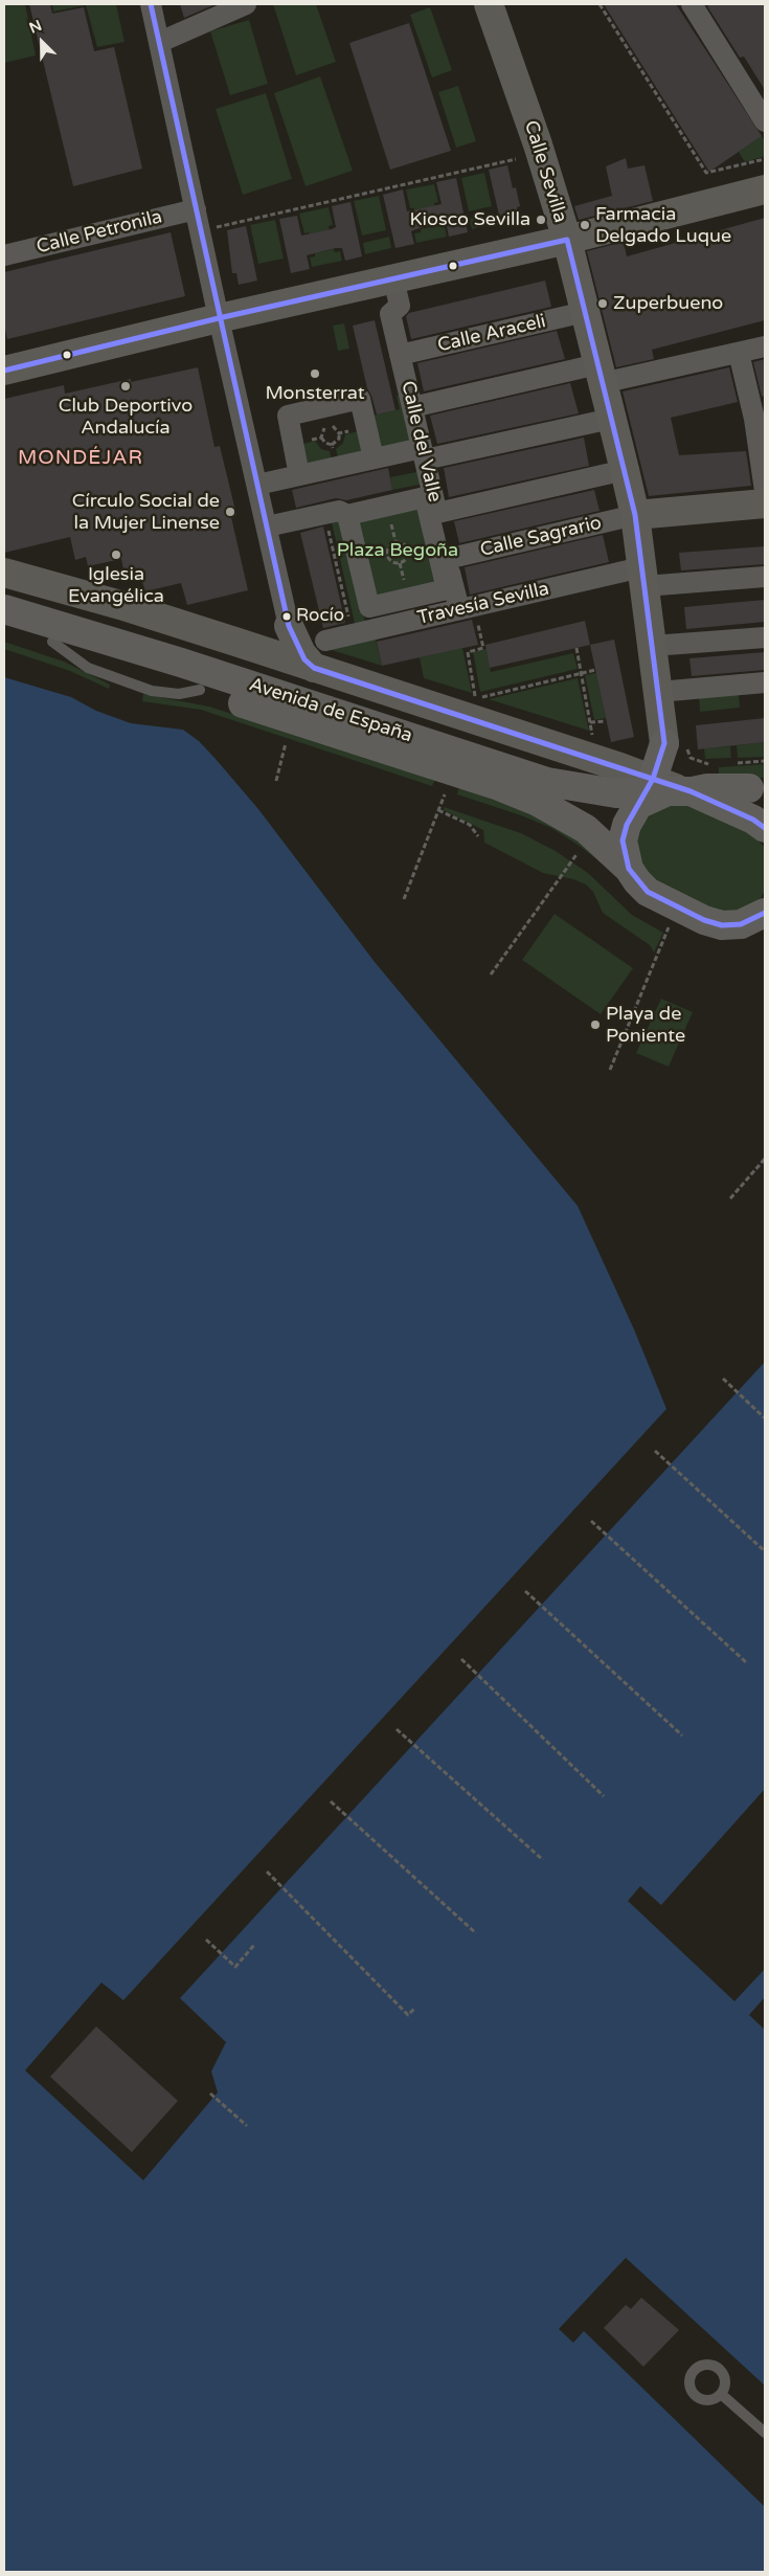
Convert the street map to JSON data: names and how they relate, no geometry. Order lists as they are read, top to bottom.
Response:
{
  "streets": {
    "highway": ["Avenida de España"],
    "street": [
      "Calle Sevilla",
      "Calle Petronila",
      "Calle Araceli",
      "Calle del Valle",
      "Calle Sagrario",
      "Travesía Sevilla"
    ]
  },
  "crossings": [
    ["Calle Sevilla", "Calle Araceli"],
    ["Calle Sevilla", "Calle Sagrario"],
    ["Calle Sevilla", "Travesía Sevilla"],
    ["Calle Araceli", "Calle del Valle"],
    ["Calle del Valle", "Calle Sagrario"],
    ["Calle del Valle", "Travesía Sevilla"]
  ],
  "districts": ["MONDÉJAR"],
  "parks": ["Plaza Begoña"],
  "places": [
    "Kiosco Sevilla",
    "Farmacia Delgado Luque",
    "Zuperbueno",
    "Monsterrat",
    "Club Deportivo Andalucía",
    "Círculo Social de la Mujer Linense",
    "Iglesia Evangélica",
    "Rocío",
    "Playa de Poniente"
  ],
  "north": "top left"
}
